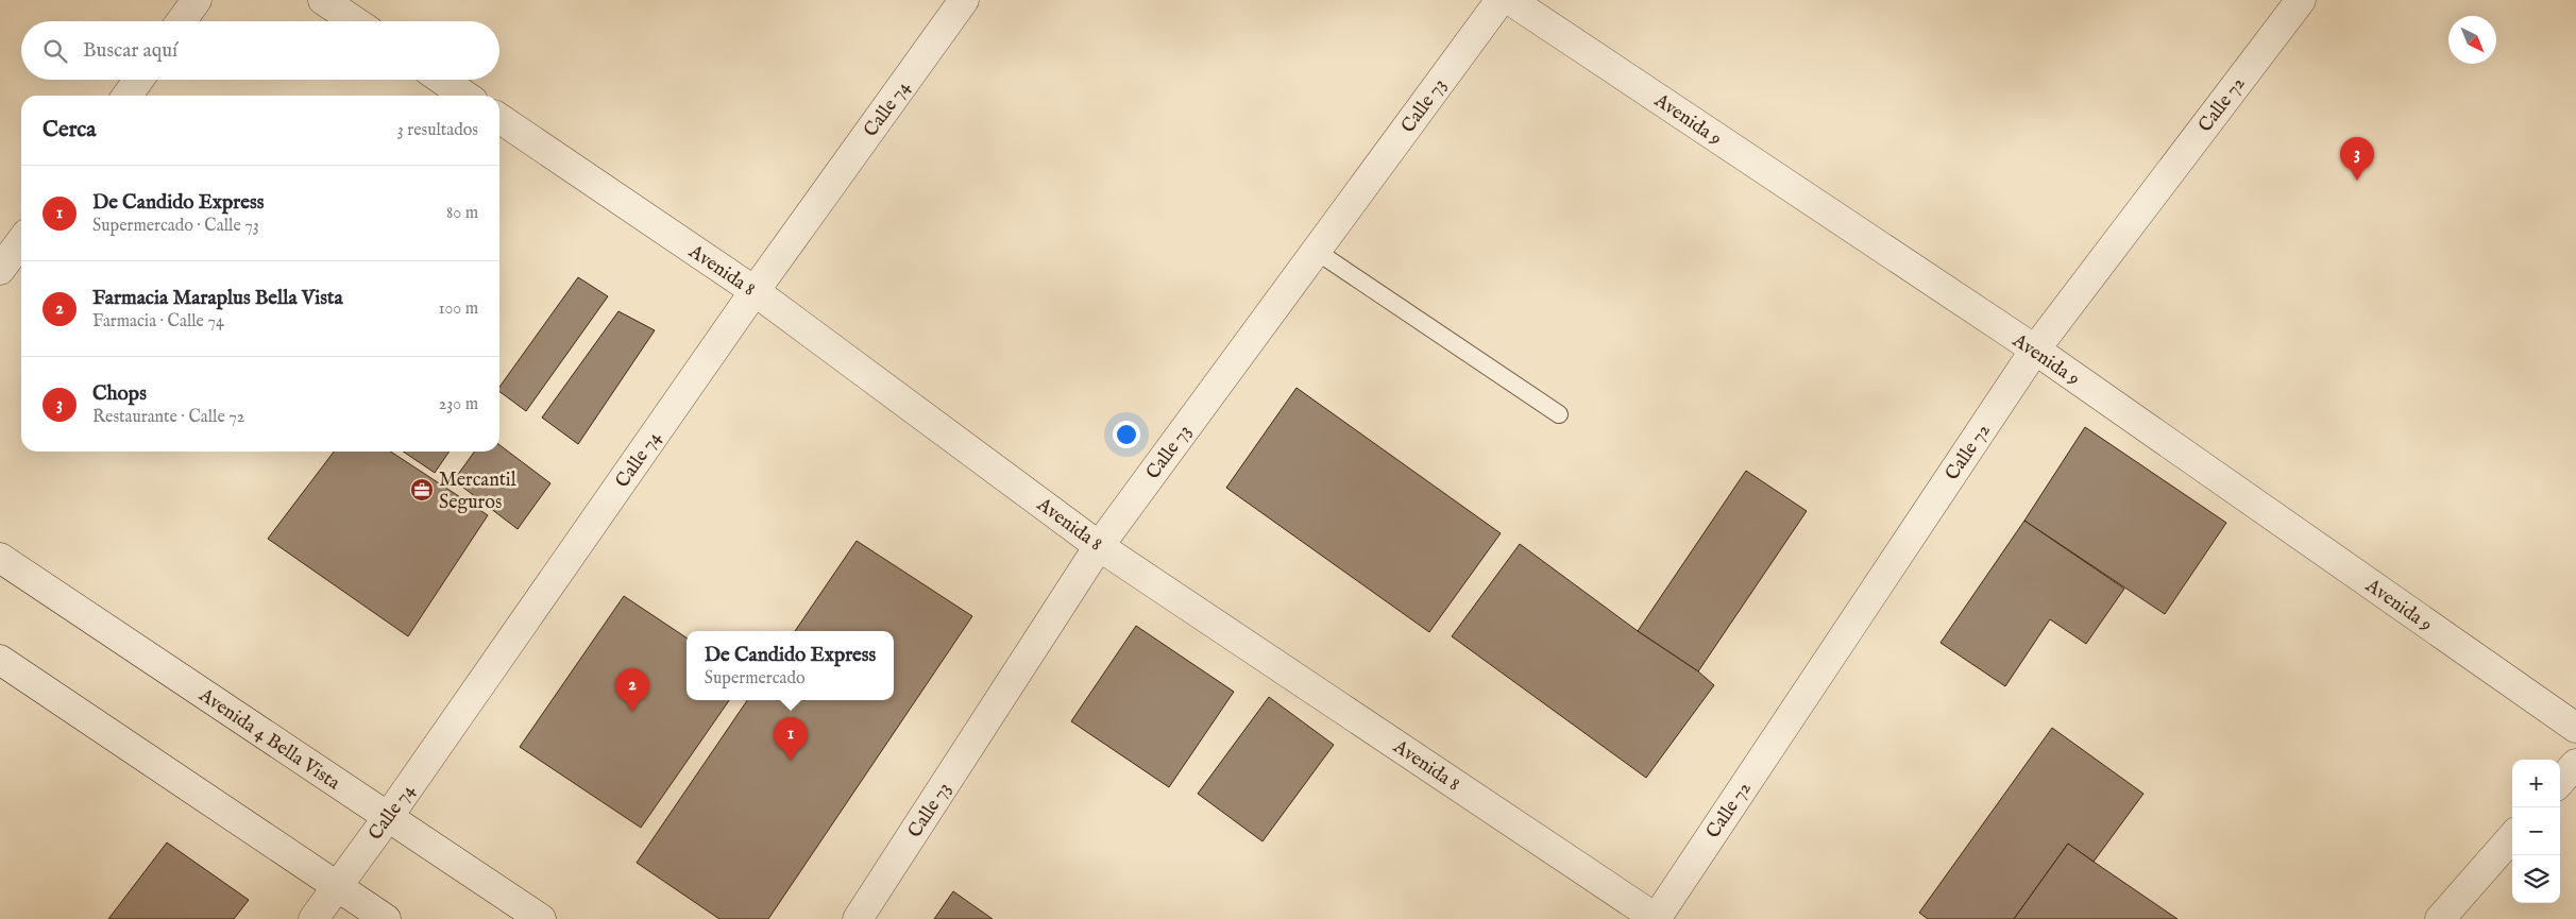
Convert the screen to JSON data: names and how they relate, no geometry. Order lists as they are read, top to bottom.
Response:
{
  "streets": {
    "street": [
      "Calle 72",
      "Calle 73",
      "Calle 74",
      "Avenida 9",
      "Avenida 8",
      "Avenida 4 Bella Vista"
    ]
  },
  "crossings": [
    ["Calle 72", "Avenida 9"],
    ["Calle 72", "Avenida 8"],
    ["Calle 73", "Avenida 8"],
    ["Calle 74", "Avenida 8"],
    ["Calle 74", "Avenida 4 Bella Vista"]
  ],
  "places": {
    "office": ["Mercantil Seguros"]
  },
  "north": "bottom right",
  "page": {
    "search": "Buscar aquí",
    "heading": ["Cerca", "3 resultados"],
    "pins": ["3", "2", "1"],
    "list": [
      {
        "mark": "1",
        "name": "De Candido Express",
        "note": "Supermercado · Calle 73",
        "value": "80 m"
      },
      {
        "mark": "2",
        "name": "Farmacia Maraplus Bella Vista",
        "note": "Farmacia · Calle 74",
        "value": "100 m"
      },
      {
        "mark": "3",
        "name": "Chops",
        "note": "Restaurante · Calle 72",
        "value": "230 m"
      }
    ],
    "popup": ["De Candido Express", "Supermercado"],
    "map_buttons": ["+", "−"]
  }
}
